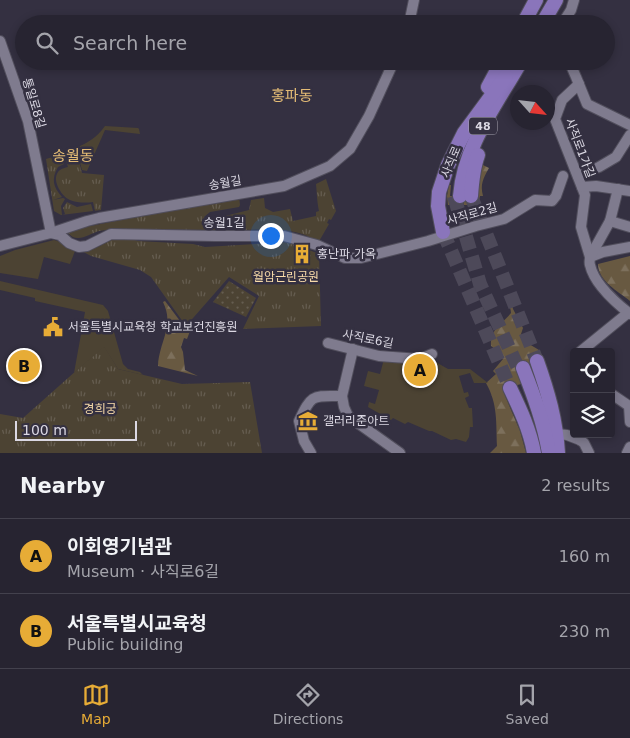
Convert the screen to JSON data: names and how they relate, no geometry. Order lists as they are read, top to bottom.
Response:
{
  "streets": {
    "main road": ["48", "사직로"],
    "street": [
      "통일로8길",
      "사직로1가길",
      "송월길",
      "사직로2길",
      "송월1길",
      "사직로6길"
    ]
  },
  "crossings": [
    ["통일로8길", "송월길"],
    ["통일로8길", "송월1길"],
    ["송월길", "송월1길"],
    ["사직로2길", "송월1길"]
  ],
  "districts": ["홍파동", "송월동"],
  "parks": ["월암근린공원", "경희궁"],
  "places": {
    "building": ["홍난파 가옥"],
    "public building": ["서울특별시교육청 학교보건진흥원"],
    "museum": ["갤러리준아트"]
  },
  "scale_bar": "100 m",
  "north": "bottom right",
  "page": {
    "search": "Search here",
    "pins": ["B", "A"],
    "scale": "100 m",
    "heading": ["Nearby", "2 results"],
    "list": [
      {
        "mark": "A",
        "name": "이회영기념관",
        "note": "Museum · 사직로6길",
        "value": "160 m"
      },
      {
        "mark": "B",
        "name": "서울특별시교육청",
        "note": "Public building",
        "value": "230 m"
      }
    ],
    "nav": ["Map", "Directions", "Saved"]
  }
}
